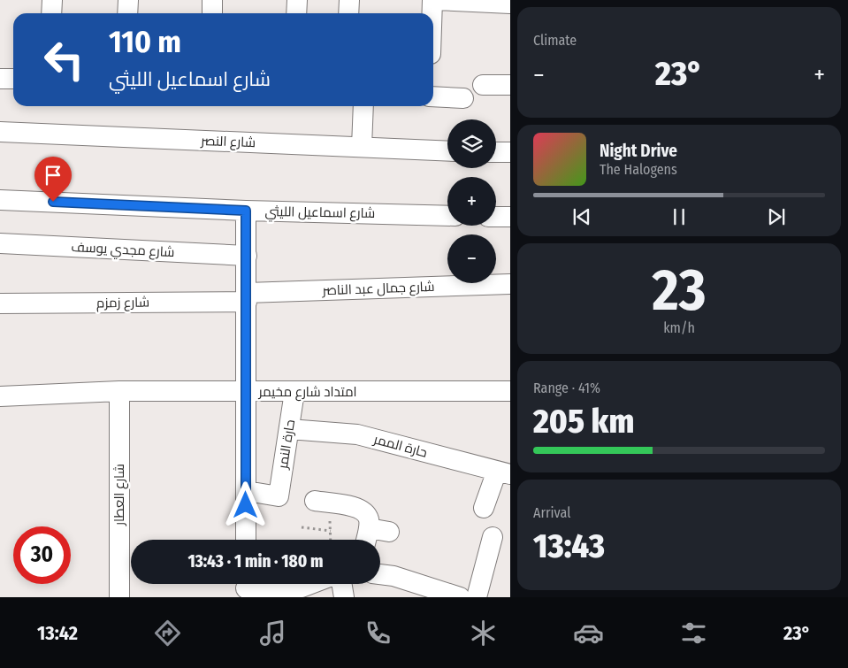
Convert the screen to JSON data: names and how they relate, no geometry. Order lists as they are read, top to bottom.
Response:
{
  "streets": {
    "street": [
      "شارع النصر",
      "شارع اسماعيل الليثي",
      "شارع مجدي يوسف",
      "شارع جمال عبد الناصر",
      "شارع زمزم",
      "امتداد شارع مخيمر",
      "حارة النمر",
      "حارة الممر",
      "شارع العطار"
    ]
  },
  "crossings": [
    ["شارع جمال عبد الناصر", "شارع زمزم"],
    ["امتداد شارع مخيمر", "حارة النمر"],
    ["امتداد شارع مخيمر", "شارع العطار"],
    ["حارة النمر", "حارة الممر"]
  ],
  "page": {
    "tile": [
      "Climate",
      ["23", "km/h"],
      ["Range · 41%", "205 km"],
      ["Arrival", "13:43"]
    ],
    "turn": ["110 m", "شارع اسماعيل الليثي"],
    "heat": ["−", "23°", "+"],
    "map_buttons": ["+", "−"],
    "song": ["Night Drive", "The Halogens"],
    "limit": "30",
    "trip": "13:43 · 1 min · 180 m",
    "tabs": ["13:42", "23°"]
  }
}
